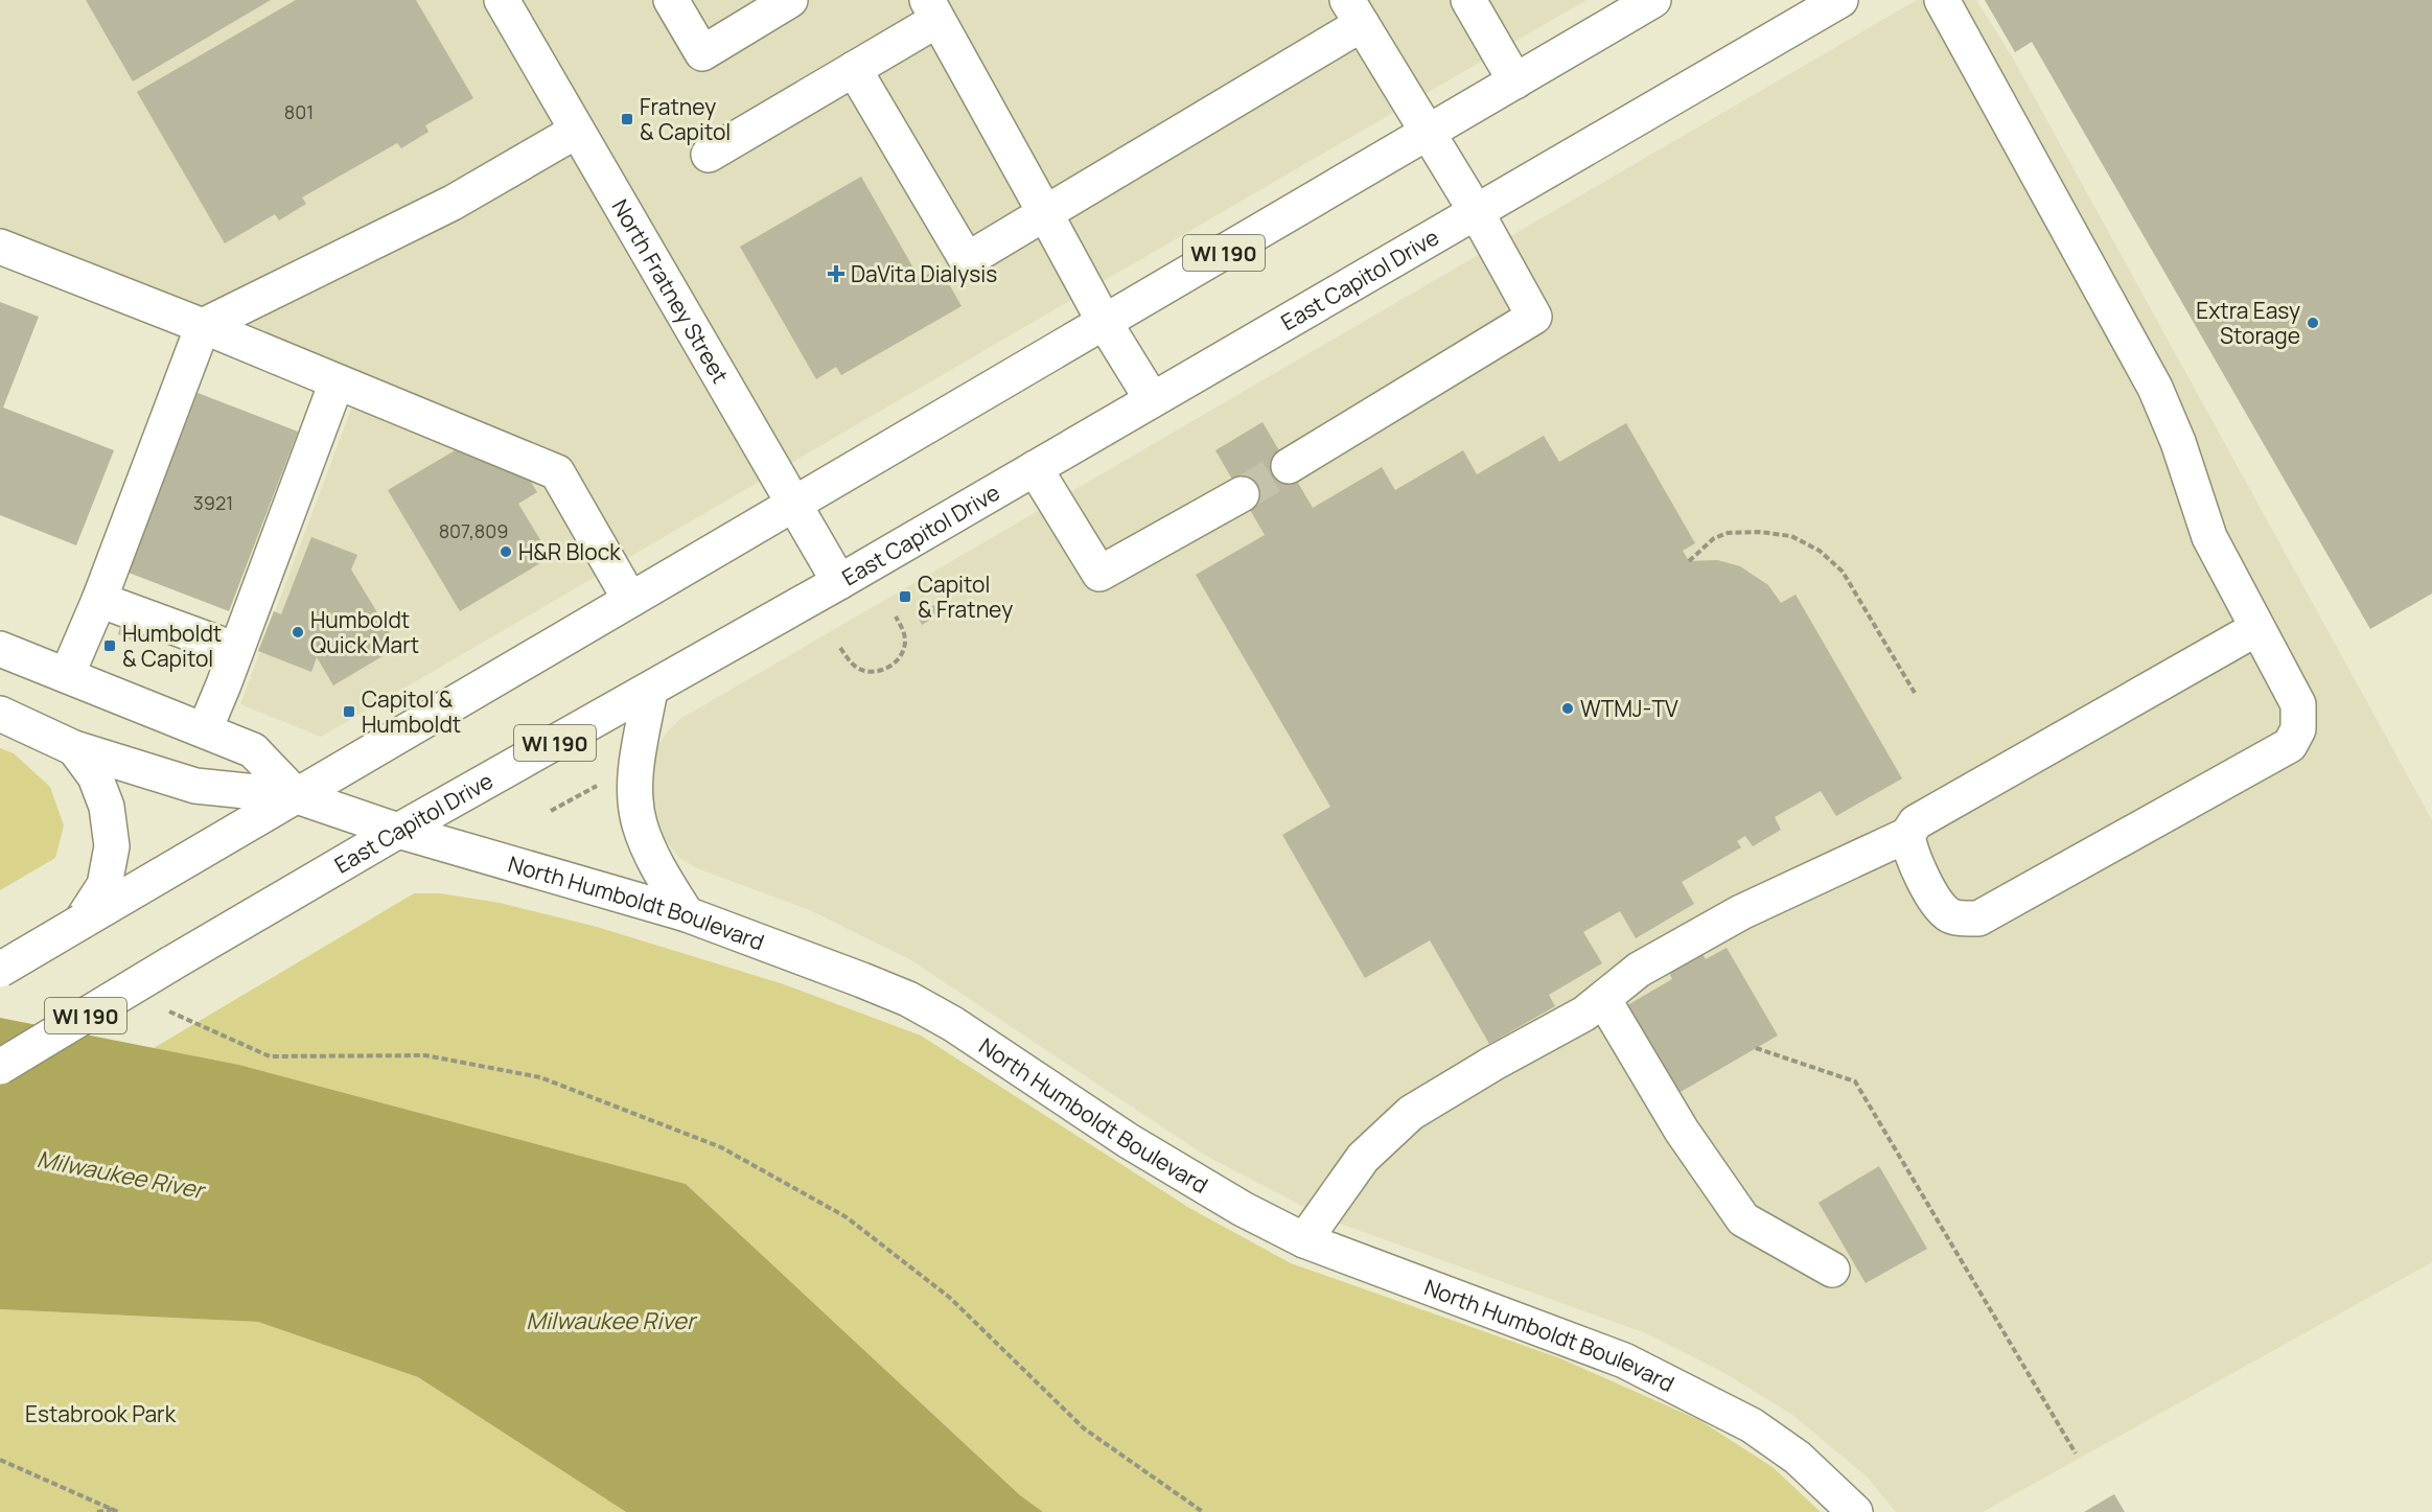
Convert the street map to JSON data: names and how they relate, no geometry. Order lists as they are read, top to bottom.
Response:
{
  "streets": {
    "main road": [
      "WI 190",
      "East Capitol Drive",
      "North Fratney Street",
      "North Humboldt Boulevard"
    ]
  },
  "crossings": [
    ["WI 190", "North Fratney Street"],
    ["WI 190", "North Humboldt Boulevard"],
    ["East Capitol Drive", "North Fratney Street"],
    ["East Capitol Drive", "North Humboldt Boulevard"]
  ],
  "water": ["Milwaukee River"],
  "parks": ["Estabrook Park"],
  "places": {
    "transit": [
      "Fratney & Capitol",
      "Capitol & Fratney",
      "Humboldt & Capitol",
      "Capitol & Humboldt"
    ],
    "health": ["DaVita Dialysis"],
    "other": [
      "Extra Easy Storage",
      "H&R Block",
      "Humboldt Quick Mart",
      "WTMJ-TV"
    ]
  },
  "house_numbers": ["801", "3921", "807,809"]
}
